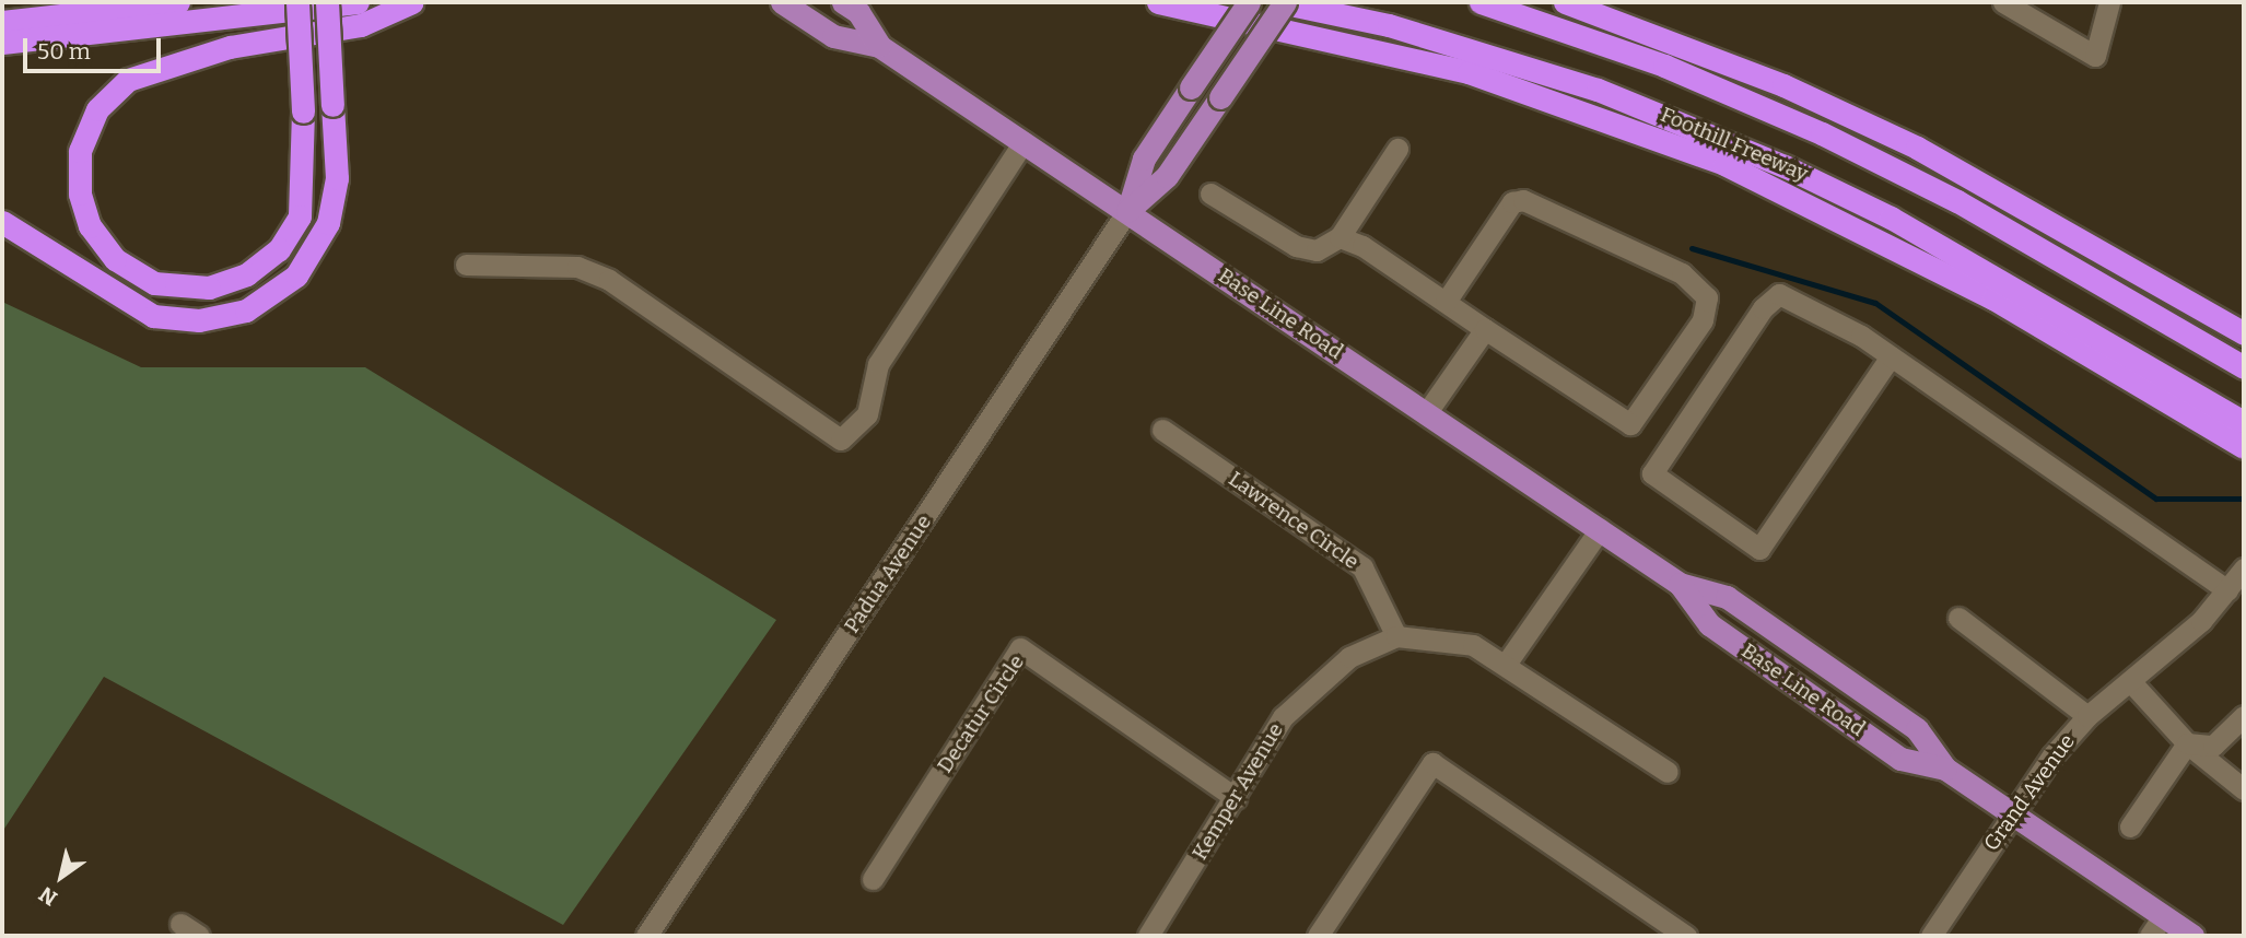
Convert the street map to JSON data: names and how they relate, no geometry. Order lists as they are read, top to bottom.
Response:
{
  "streets": {
    "highway": ["Foothill Freeway"],
    "main road": ["Base Line Road"],
    "street": [
      "Lawrence Circle",
      "Padua Avenue",
      "Decatur Circle",
      "Kemper Avenue",
      "Grand Avenue"
    ]
  },
  "crossings": [
    ["Base Line Road", "Padua Avenue"],
    ["Base Line Road", "Grand Avenue"],
    ["Lawrence Circle", "Kemper Avenue"],
    ["Decatur Circle", "Kemper Avenue"]
  ],
  "scale_bar": "50 m",
  "north": "bottom left"
}
